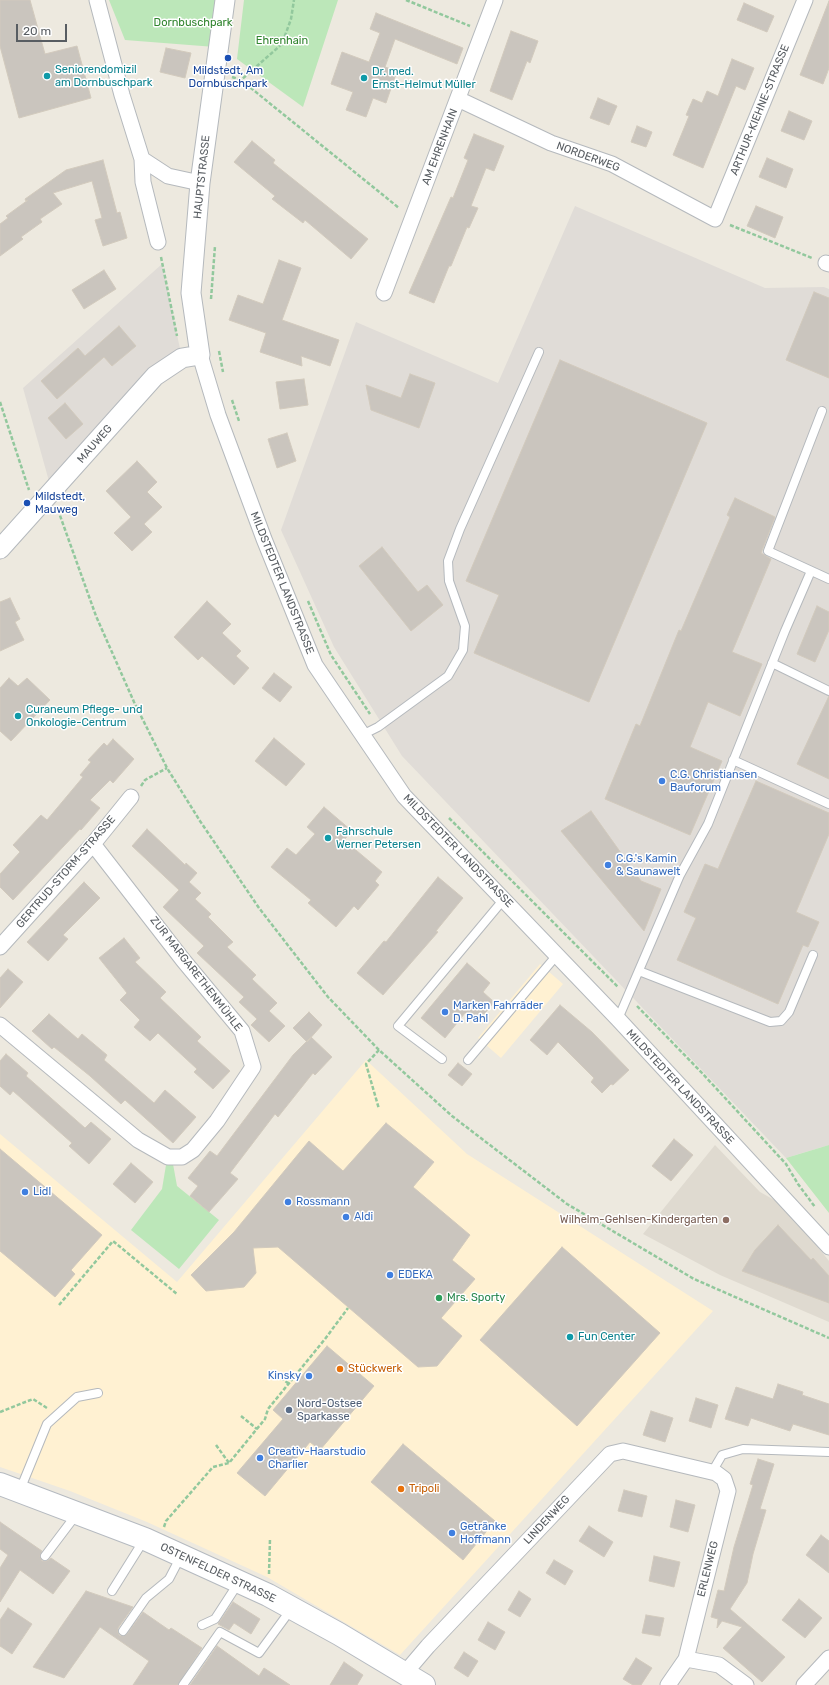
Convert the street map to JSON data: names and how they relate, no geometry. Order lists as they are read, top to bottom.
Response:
{
  "streets": {
    "main road": ["OSTENFELDER STRASSE"],
    "street": [
      "ARTHUR-KIEHNE-STRASSE",
      "AM EHRENHAIN",
      "NORDERWEG",
      "HAUPTSTRASSE",
      "MAUWEG",
      "MILDSTEDTER LANDSTRASSE",
      "GERTRUD-STORM-STRASSE",
      "ZUR MARGARETHENMÜHLE",
      "LINDENWEG",
      "ERLENWEG"
    ]
  },
  "crossings": [
    ["ARTHUR-KIEHNE-STRASSE", "NORDERWEG"],
    ["AM EHRENHAIN", "NORDERWEG"],
    ["HAUPTSTRASSE", "MAUWEG"],
    ["HAUPTSTRASSE", "MILDSTEDTER LANDSTRASSE"],
    ["MAUWEG", "MILDSTEDTER LANDSTRASSE"],
    ["GERTRUD-STORM-STRASSE", "ZUR MARGARETHENMÜHLE"],
    ["LINDENWEG", "ERLENWEG"],
    ["LINDENWEG", "OSTENFELDER STRASSE"]
  ],
  "parks": ["Dornbuschpark", "Ehrenhain"],
  "places": [
    "Mildstedt, Am Dornbuschpark",
    "Seniorendomizil am Dornbuschpark",
    "Dr. med. Ernst-Helmut Müller",
    "Mildstedt, Mauweg",
    "Curaneum Pflege- und Onkologie-Centrum",
    "C.G. Christiansen Bauforum",
    "Fahrschule Werner Petersen",
    "C.G.'s Kamin & Saunawelt",
    "Marken Fahrräder D. Pahl",
    "Lidl",
    "Rossmann",
    "Aldi",
    "Wilhelm-Gehlsen-Kindergarten",
    "EDEKA",
    "Mrs. Sporty",
    "Fun Center",
    "Stückwerk",
    "Kinsky",
    "Nord-Ostsee Sparkasse",
    "Creativ-Haarstudio Charlier",
    "Tripoli",
    "Getränke Hoffmann"
  ],
  "scale_bar": "20 m"
}
